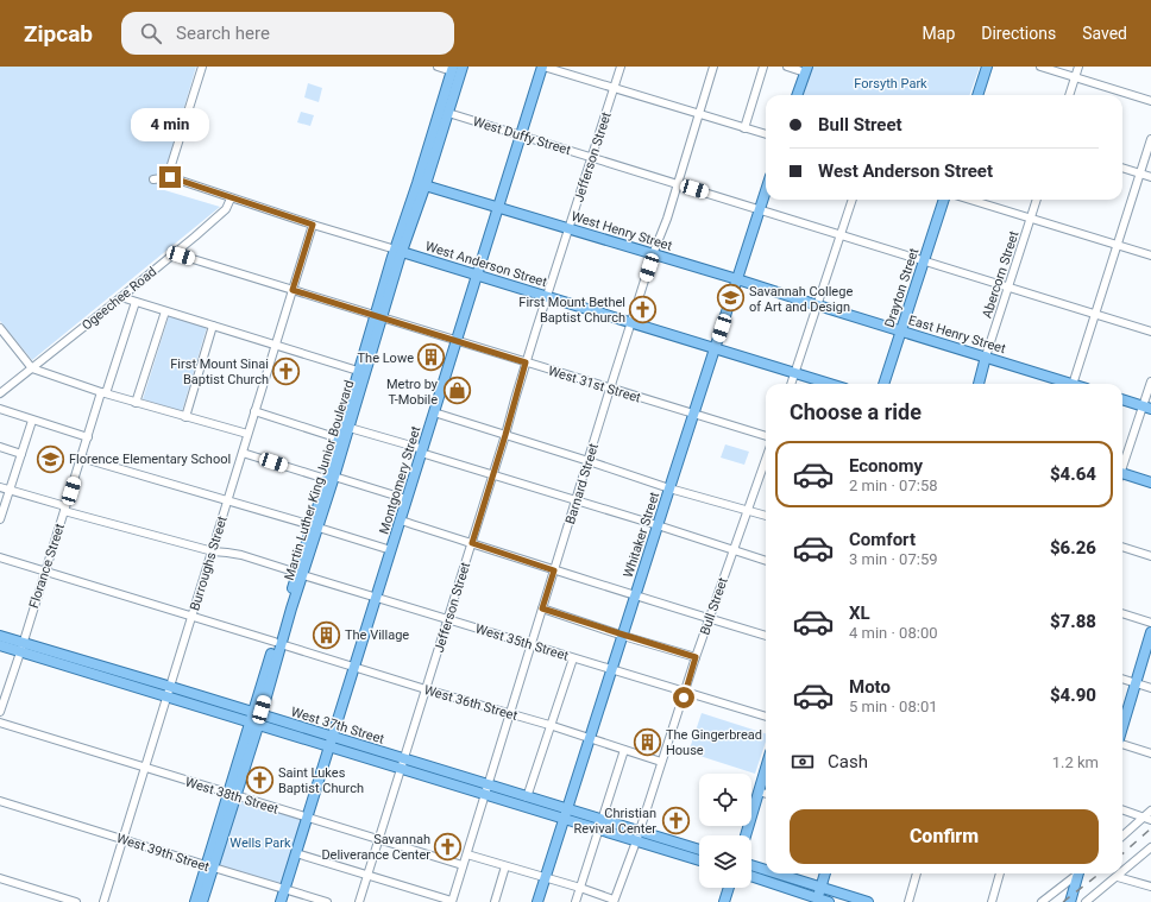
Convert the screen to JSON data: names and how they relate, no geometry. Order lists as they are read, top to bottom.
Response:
{
  "streets": {
    "main road": [
      "West Henry Street",
      "West Anderson Street",
      "Abercorn Street",
      "Drayton Street",
      "East Henry Street",
      "Martin Luther King Junior Boulevard",
      "Montgomery Street",
      "Whitaker Street",
      "West 37th Street"
    ],
    "street": [
      "West Duffy Street",
      "Jefferson Street",
      "Ogeechee Road",
      "West 31st Street",
      "Barnard Street",
      "Burroughs Street",
      "Florance Street",
      "Bull Street",
      "West 35th Street",
      "West 36th Street",
      "West 38th Street",
      "West 39th Street"
    ]
  },
  "crossings": [
    ["West Duffy Street", "Jefferson Street"],
    ["West Duffy Street", "Abercorn Street"],
    ["West Duffy Street", "Drayton Street"],
    ["West Duffy Street", "Martin Luther King Junior Boulevard"],
    ["West Duffy Street", "Montgomery Street"],
    ["West Duffy Street", "Barnard Street"],
    ["West Duffy Street", "Whitaker Street"],
    ["Jefferson Street", "West Henry Street"],
    ["Jefferson Street", "West Anderson Street"],
    ["Jefferson Street", "West 31st Street"],
    ["Jefferson Street", "West 35th Street"],
    ["Jefferson Street", "West 36th Street"],
    ["Jefferson Street", "West 37th Street"],
    ["Jefferson Street", "West 38th Street"],
    ["West Henry Street", "East Henry Street"],
    ["West Henry Street", "Martin Luther King Junior Boulevard"],
    ["West Henry Street", "Montgomery Street"],
    ["West Henry Street", "Barnard Street"],
    ["West Henry Street", "Whitaker Street"],
    ["West Anderson Street", "Ogeechee Road"],
    ["West Anderson Street", "Martin Luther King Junior Boulevard"],
    ["West Anderson Street", "Montgomery Street"],
    ["West Anderson Street", "Barnard Street"],
    ["West Anderson Street", "Whitaker Street"],
    ["West Anderson Street", "Burroughs Street"],
    ["Abercorn Street", "East Henry Street"],
    ["Drayton Street", "East Henry Street"],
    ["Ogeechee Road", "West 31st Street"],
    ["West 31st Street", "Martin Luther King Junior Boulevard"],
    ["West 31st Street", "Montgomery Street"],
    ["West 31st Street", "Barnard Street"],
    ["West 31st Street", "Whitaker Street"],
    ["West 31st Street", "Burroughs Street"],
    ["Martin Luther King Junior Boulevard", "West 35th Street"],
    ["Martin Luther King Junior Boulevard", "West 36th Street"],
    ["Martin Luther King Junior Boulevard", "West 37th Street"],
    ["Martin Luther King Junior Boulevard", "West 38th Street"],
    ["Martin Luther King Junior Boulevard", "West 39th Street"],
    ["Montgomery Street", "West 35th Street"],
    ["Montgomery Street", "West 36th Street"],
    ["Montgomery Street", "West 37th Street"],
    ["Montgomery Street", "West 38th Street"],
    ["Montgomery Street", "West 39th Street"],
    ["Barnard Street", "West 35th Street"],
    ["Barnard Street", "West 36th Street"],
    ["Barnard Street", "West 37th Street"],
    ["Barnard Street", "West 38th Street"],
    ["Whitaker Street", "West 35th Street"],
    ["Whitaker Street", "West 36th Street"],
    ["Whitaker Street", "West 37th Street"],
    ["Burroughs Street", "West 35th Street"],
    ["Burroughs Street", "West 36th Street"],
    ["Burroughs Street", "West 37th Street"],
    ["Burroughs Street", "West 38th Street"],
    ["Burroughs Street", "West 39th Street"],
    ["Florance Street", "West 35th Street"],
    ["Florance Street", "West 36th Street"],
    ["Florance Street", "West 37th Street"],
    ["Bull Street", "West 35th Street"],
    ["Bull Street", "West 36th Street"],
    ["Bull Street", "West 37th Street"]
  ],
  "parks": ["Forsyth Park", "Wells Park"],
  "places": {
    "school or university": ["Savannah College of Art and Design", "Florence Elementary School"],
    "church": [
      "First Mount Bethel Baptist Church",
      "First Mount Sinai Baptist Church",
      "Saint Lukes Baptist Church",
      "Christian Revival Center",
      "Savannah Deliverance Center"
    ],
    "building": ["The Lowe", "The Village", "The Gingerbread House"],
    "shop": ["Metro by T-Mobile"]
  },
  "page": {
    "header": "Zipcab",
    "search": "Search here",
    "nav": ["Map", "Directions", "Saved"],
    "banner": ["Bull Street", "West Anderson Street"],
    "bubble": "4 min",
    "heading": "Choose a ride",
    "list": [
      {
        "name": "Economy",
        "note": "2 min · 07:58",
        "value": "$4.64"
      },
      {
        "name": "Comfort",
        "note": "3 min · 07:59",
        "value": "$6.26"
      },
      {
        "name": "XL",
        "note": "4 min · 08:00",
        "value": "$7.88"
      },
      {
        "name": "Moto",
        "note": "5 min · 08:01",
        "value": "$4.90"
      }
    ],
    "pay": ["Cash", "1.2 km"],
    "buttons": "Confirm"
  }
}
